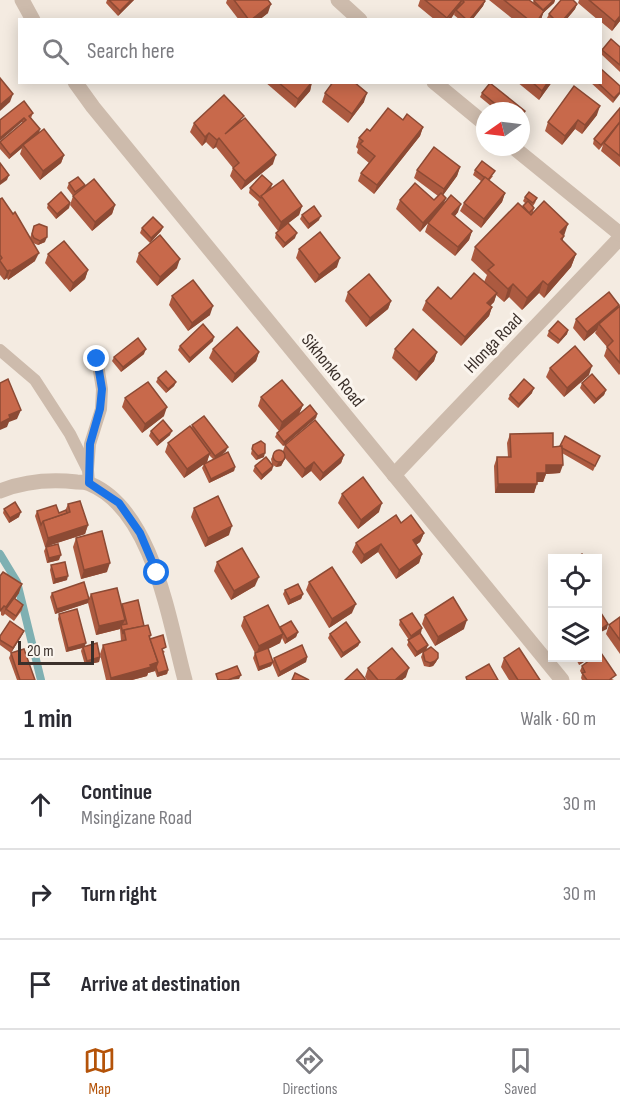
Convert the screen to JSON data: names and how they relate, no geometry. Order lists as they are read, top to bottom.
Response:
{
  "streets": {
    "street": ["Hlonga Road", "Sikhonko Road"]
  },
  "crossings": [
    ["Hlonga Road", "Sikhonko Road"]
  ],
  "scale_bar": "20 m",
  "north": "left",
  "page": {
    "search": "Search here",
    "scale": "20 m",
    "heading": ["1 min", "Walk · 60 m"],
    "list": [
      ["Continue", "Msingizane Road", "30 m"],
      ["Turn right", "30 m"],
      "Arrive at destination"
    ],
    "nav": ["Map", "Directions", "Saved"]
  }
}
